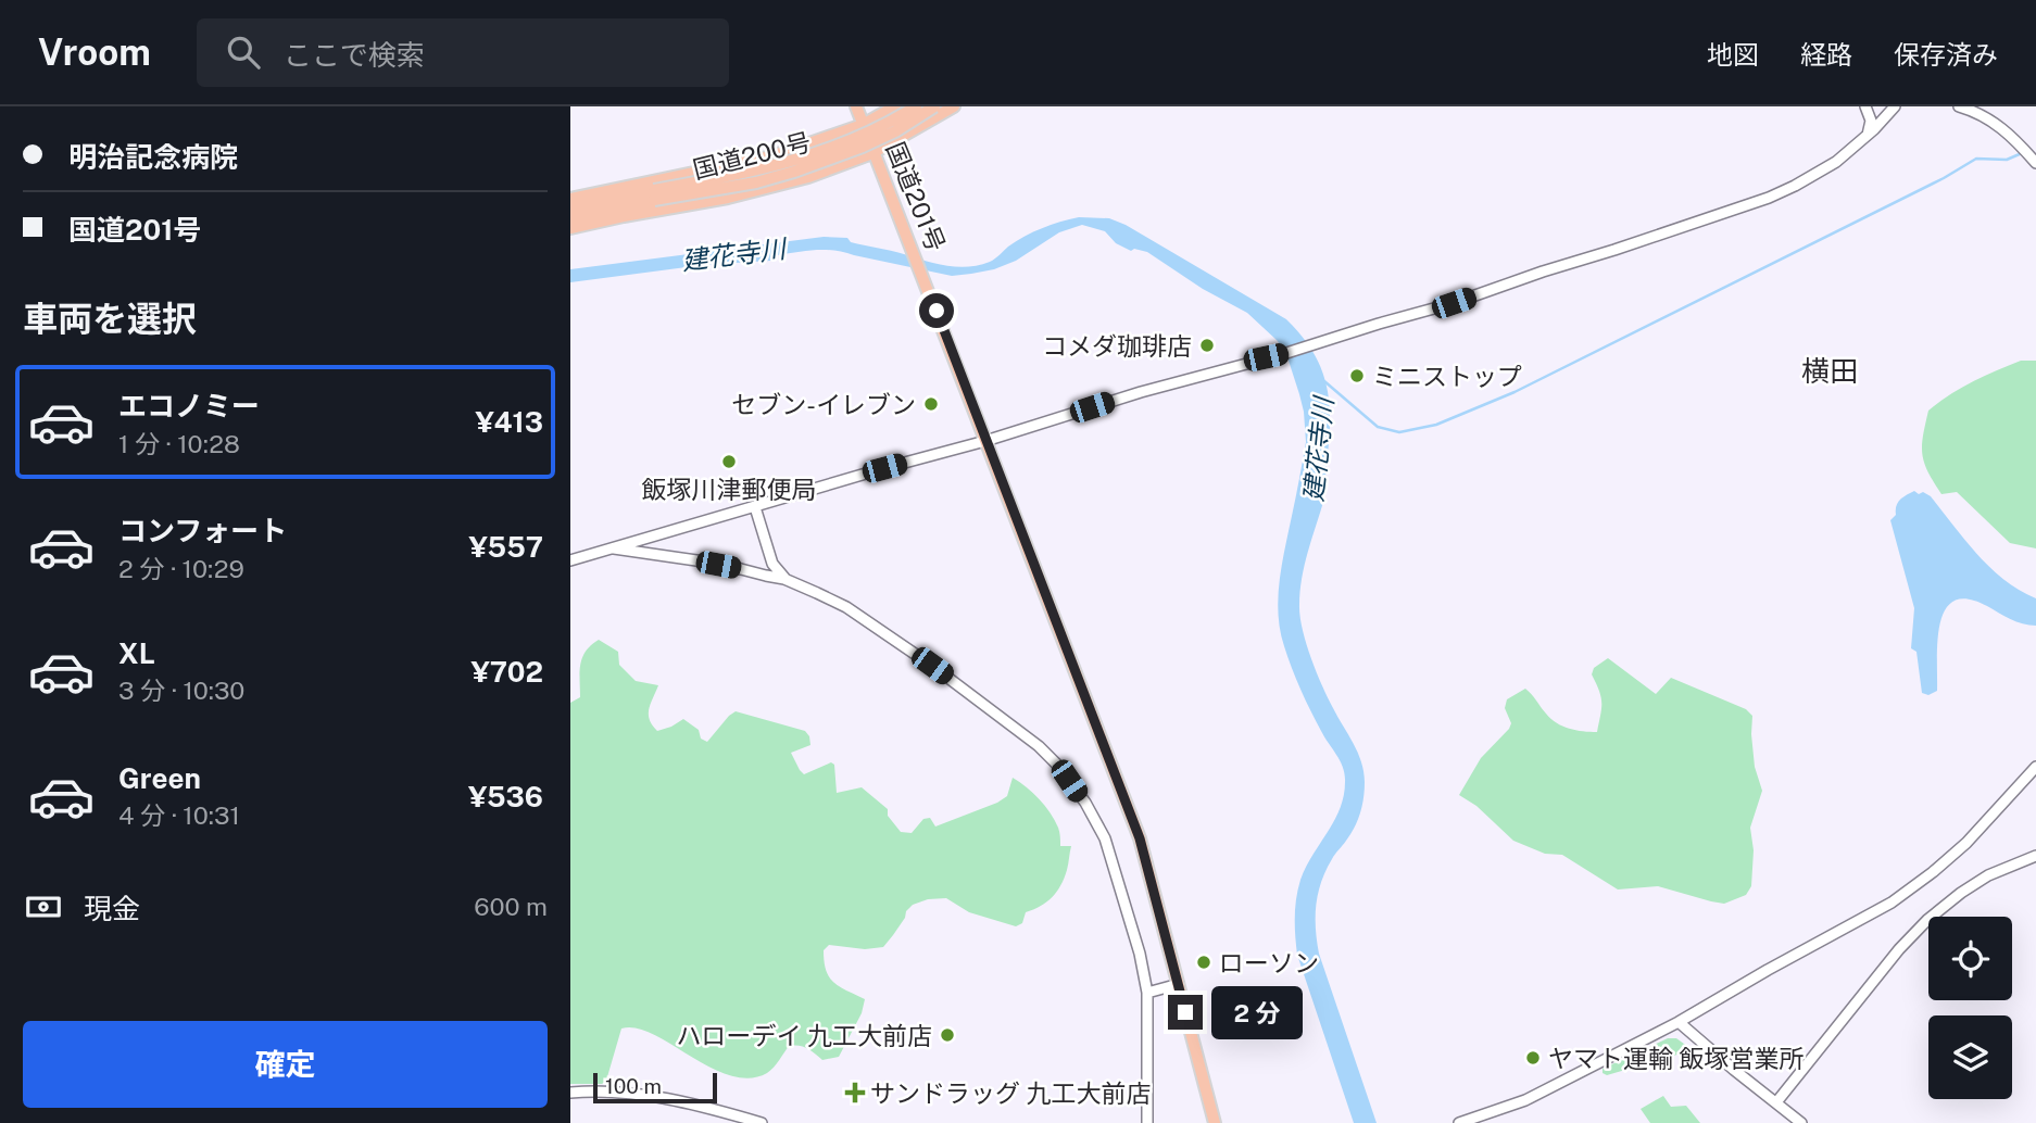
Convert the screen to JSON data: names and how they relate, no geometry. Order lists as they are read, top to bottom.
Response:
{
  "streets": {
    "highway": ["国道200号", "国道201号"]
  },
  "districts": ["横田"],
  "water": ["建花寺川"],
  "places": {
    "other": [
      "コメダ珈琲店",
      "ミニストップ",
      "セブン-イレブン",
      "飯塚川津郵便局",
      "ローソン",
      "ハローデイ 九工大前店",
      "ヤマト運輸 飯塚営業所"
    ],
    "health": ["サンドラッグ 九工大前店"]
  },
  "scale_bar": "100 m",
  "page": {
    "header": "Vroom",
    "search": "ここで検索",
    "nav": ["地図", "経路", "保存済み"],
    "banner": ["明治記念病院", "国道201号"],
    "heading": "車両を選択",
    "list": [
      {
        "name": "エコノミー",
        "note": "1 分 · 10:28",
        "value": "¥413"
      },
      {
        "name": "コンフォート",
        "note": "2 分 · 10:29",
        "value": "¥557"
      },
      {
        "name": "XL",
        "note": "3 分 · 10:30",
        "value": "¥702"
      },
      {
        "name": "Green",
        "note": "4 分 · 10:31",
        "value": "¥536"
      }
    ],
    "pay": ["現金", "600 m"],
    "bubble": "2 分",
    "buttons": "確定",
    "scale": "100 m"
  }
}
